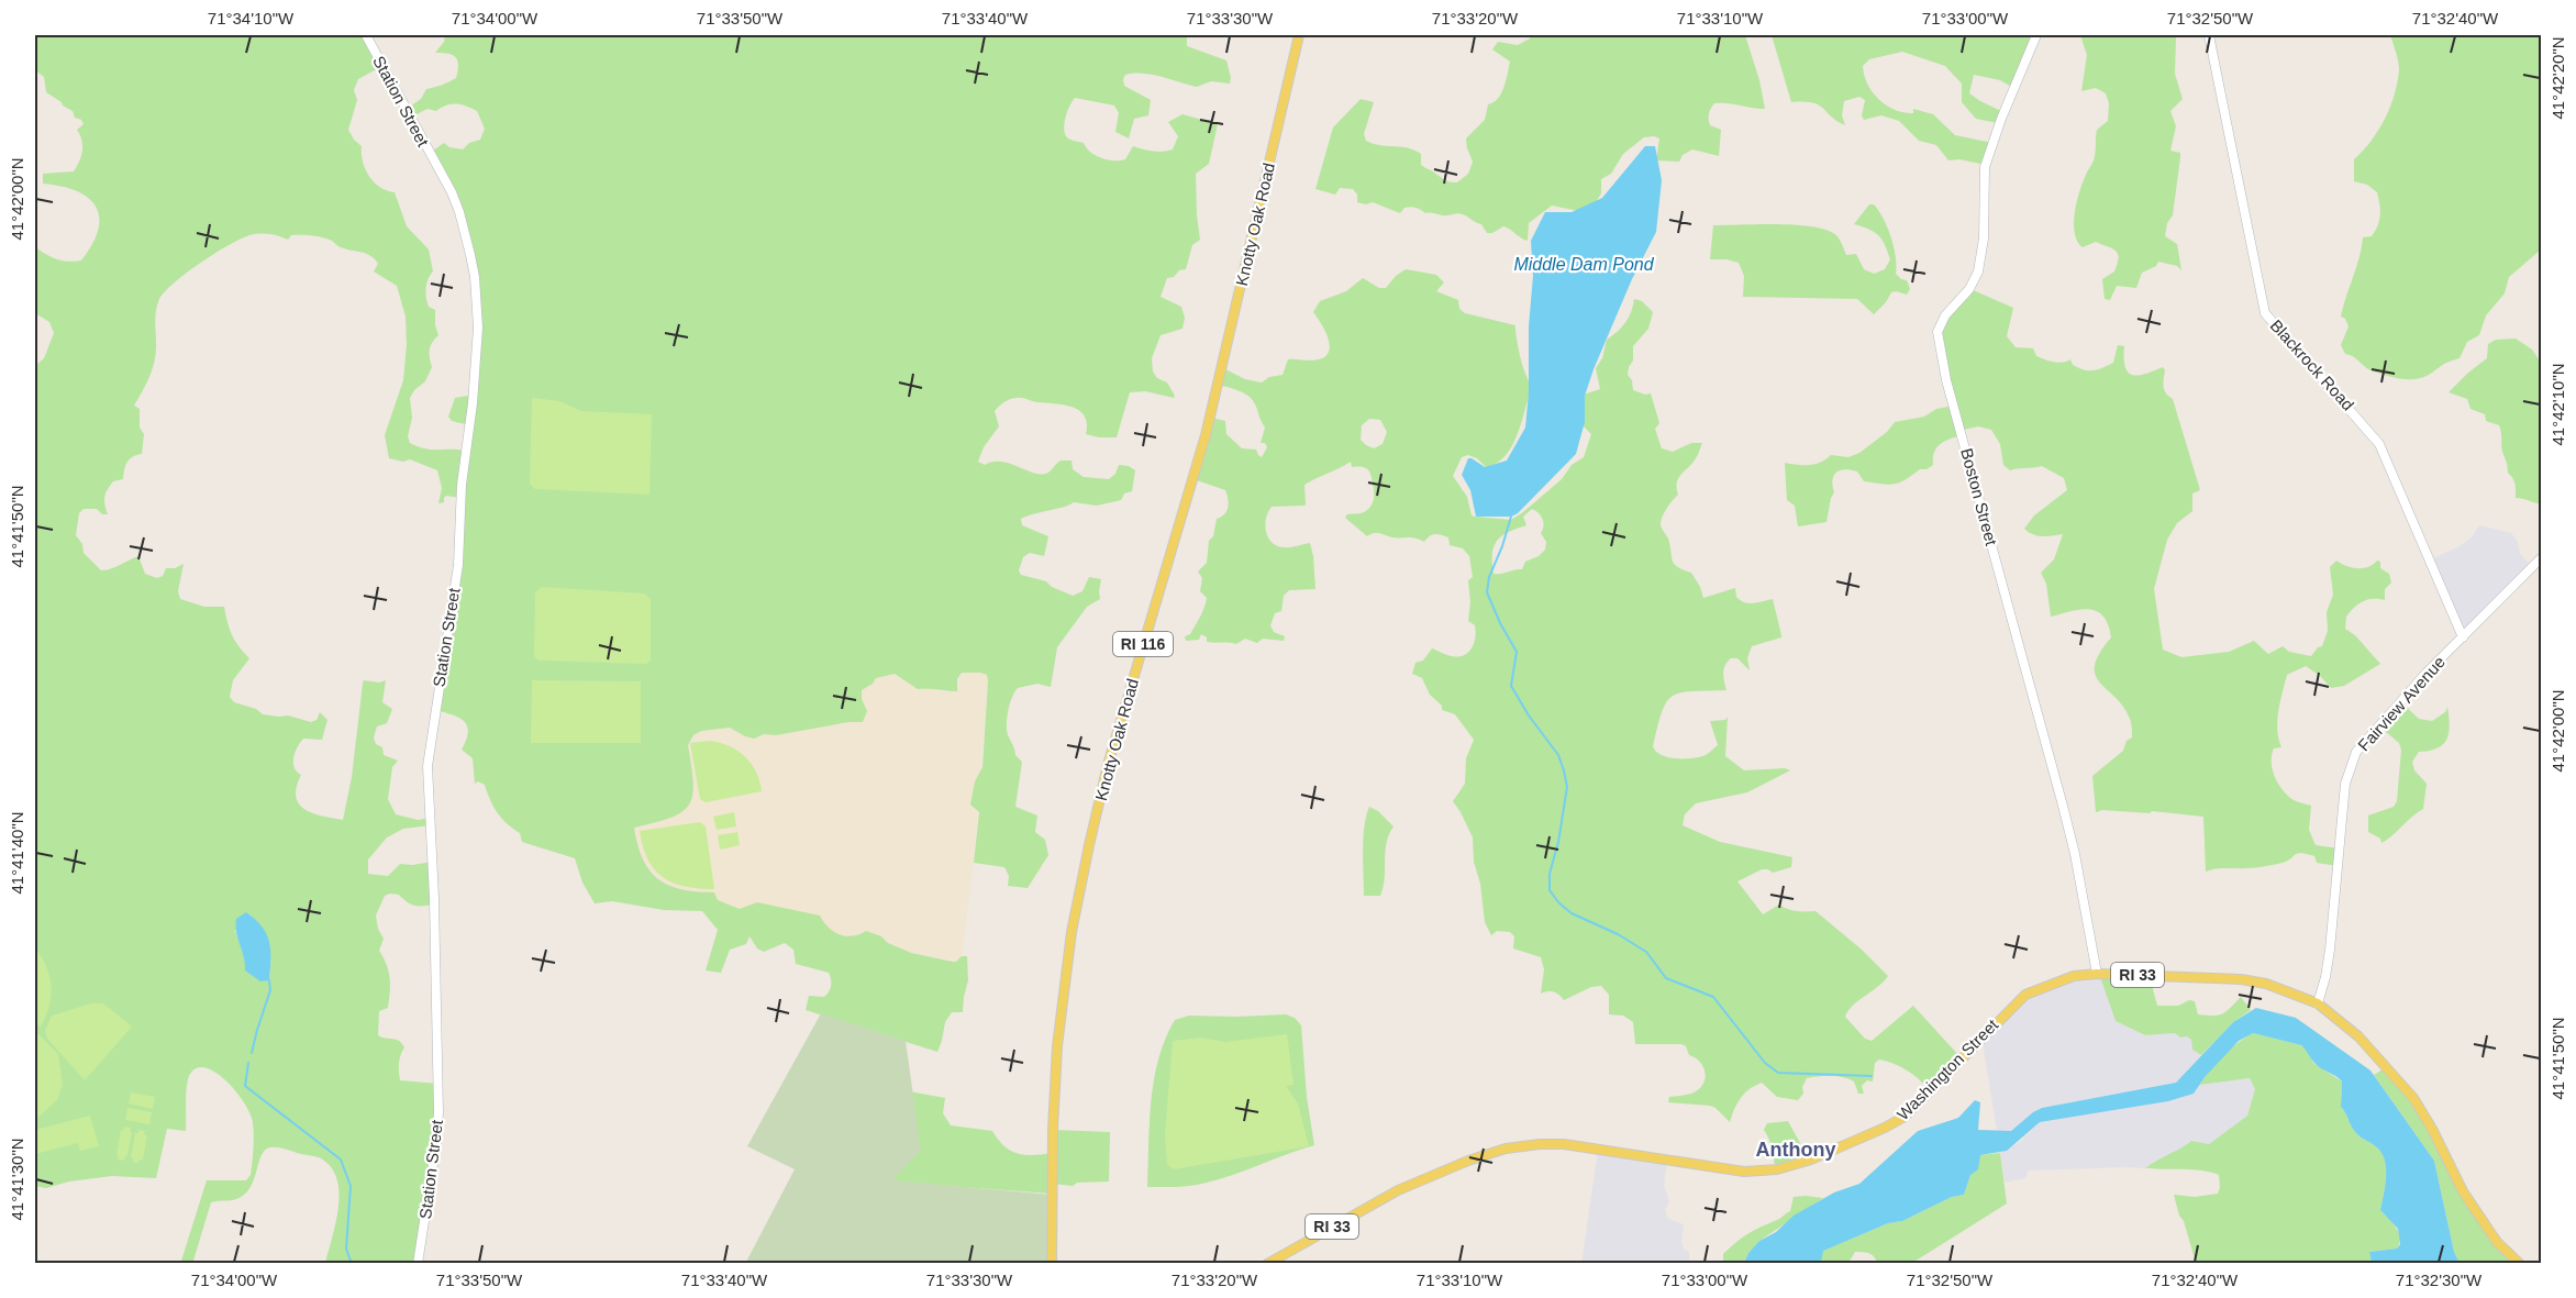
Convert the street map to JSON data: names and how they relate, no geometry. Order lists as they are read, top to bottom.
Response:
{
  "streets": {
    "main road": [
      "Knotty Oak Road",
      "RI 116",
      "RI 33",
      "Washington Street"
    ],
    "street": [
      "Station Street",
      "Blackrock Road",
      "Boston Street",
      "Fairview Avenue"
    ]
  },
  "crossings": [
    ["Blackrock Road", "Fairview Avenue"],
    ["Boston Street", "Washington Street"],
    ["Fairview Avenue", "Washington Street"]
  ],
  "districts": ["Anthony"],
  "water": ["Middle Dam Pond"],
  "coordinates": [
    "71°34'10\"W",
    "71°34'00\"W",
    "71°33'50\"W",
    "71°33'40\"W",
    "71°33'30\"W",
    "71°33'20\"W",
    "71°33'10\"W",
    "71°33'00\"W",
    "71°32'50\"W",
    "71°32'40\"W",
    "41°42'20\"N",
    "41°42'00\"N",
    "41°42'10\"N",
    "41°41'50\"N",
    "41°41'40\"N",
    "41°41'30\"N",
    "71°32'30\"W"
  ]
}
